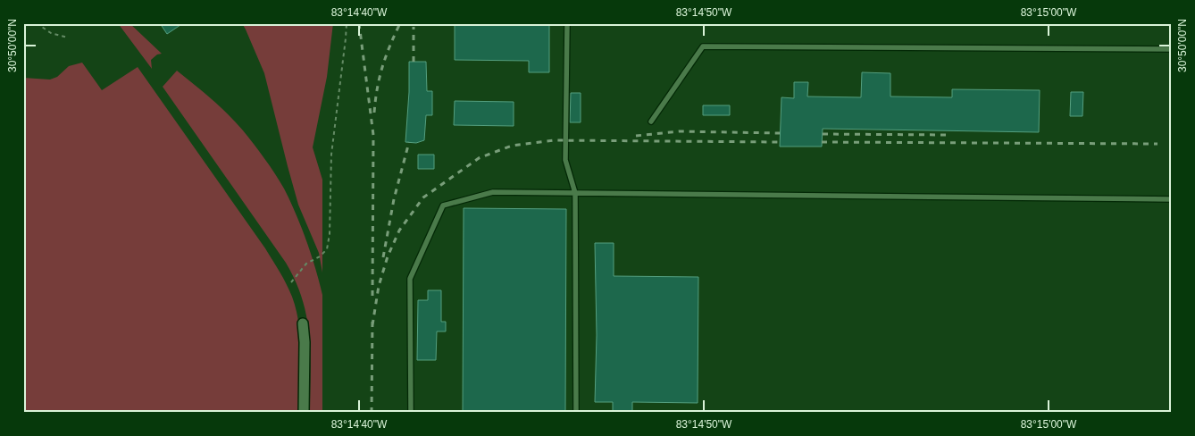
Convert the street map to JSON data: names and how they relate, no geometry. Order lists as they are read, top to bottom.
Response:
{
  "coordinates": [
    "83°14'40\"W",
    "83°14'50\"W",
    "83°15'00\"W",
    "30°50'00\"N"
  ]
}
